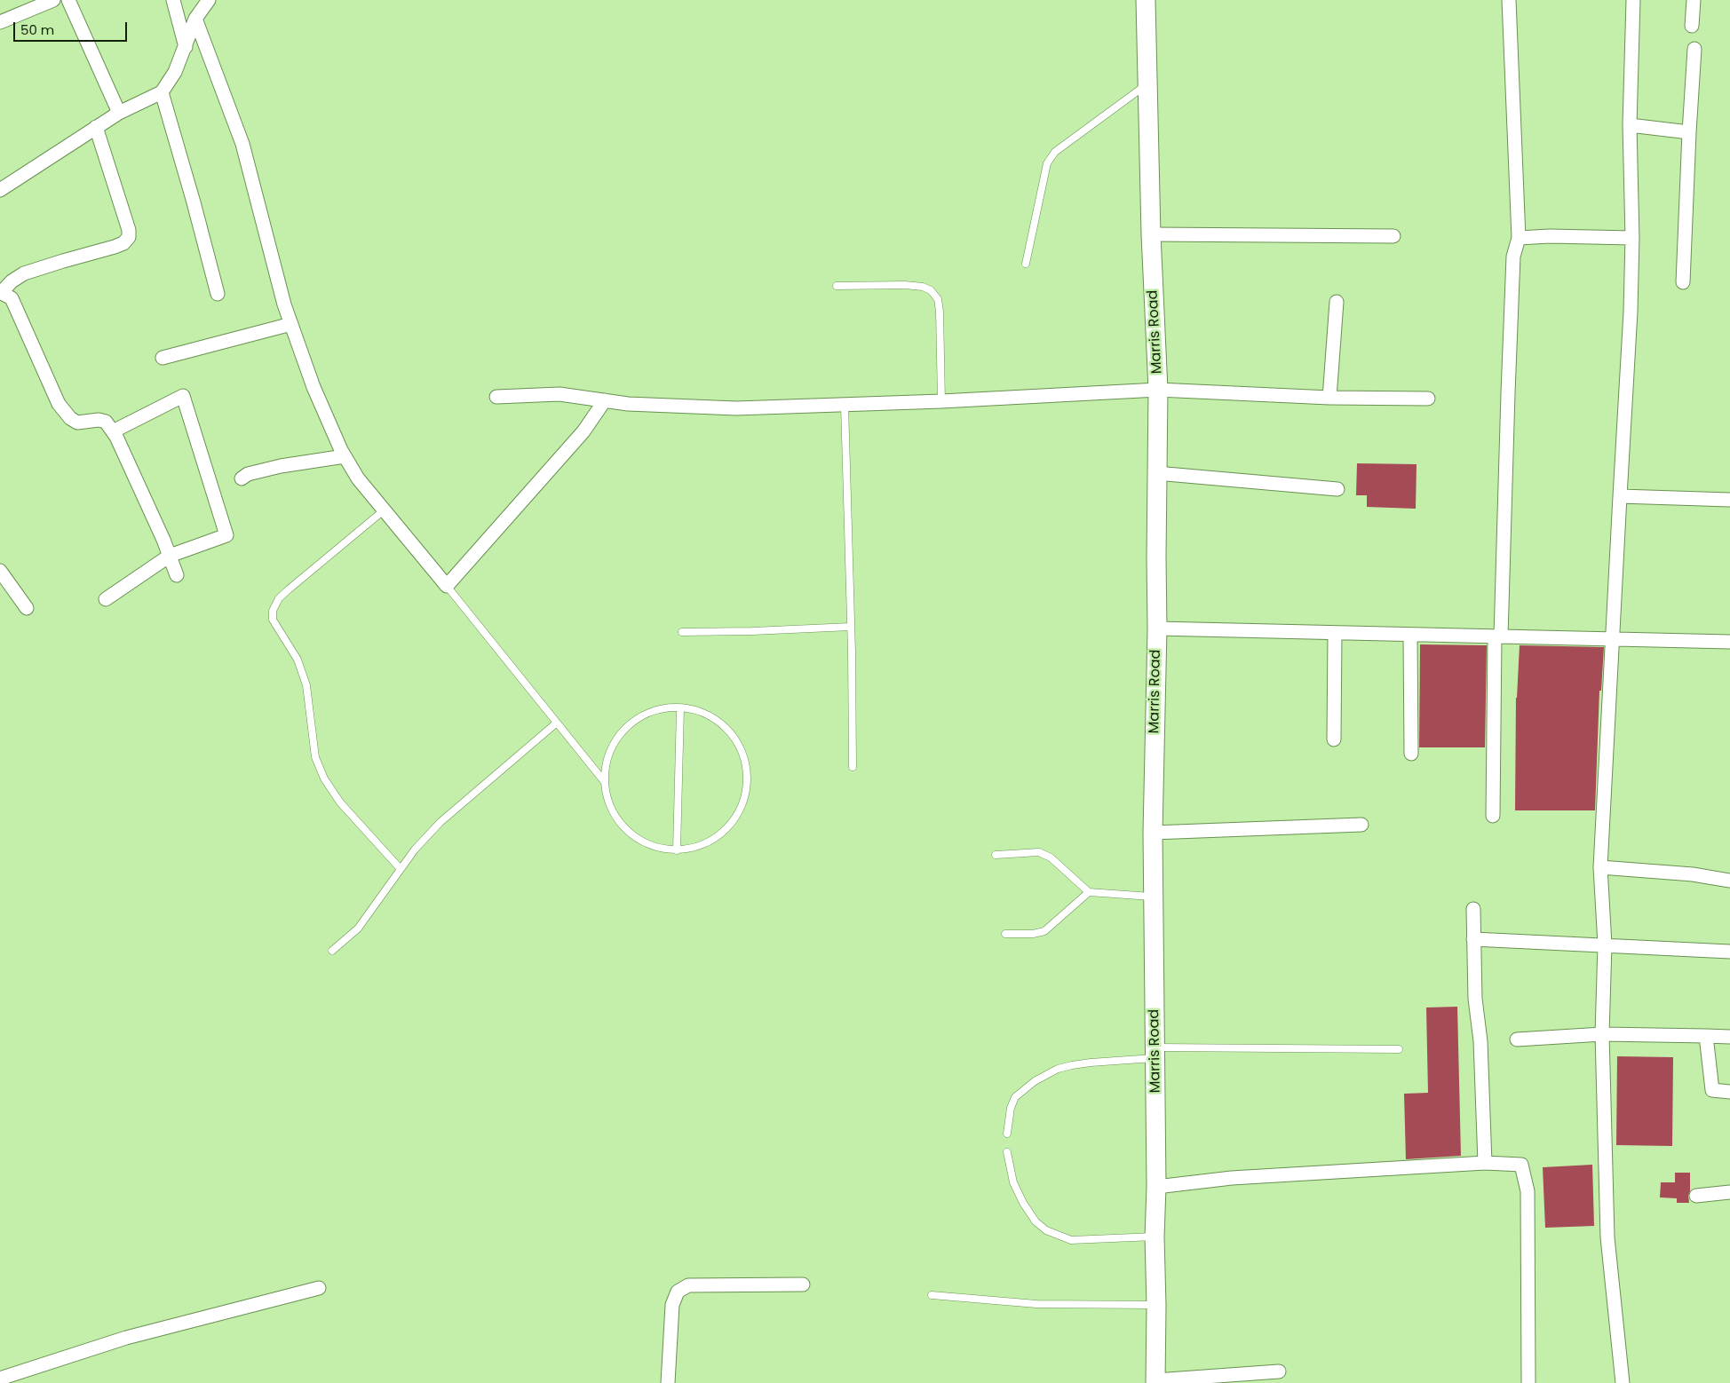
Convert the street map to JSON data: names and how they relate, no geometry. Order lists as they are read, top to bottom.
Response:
{
  "streets": {
    "street": ["Marris Road"]
  },
  "scale_bar": "50 m"
}
